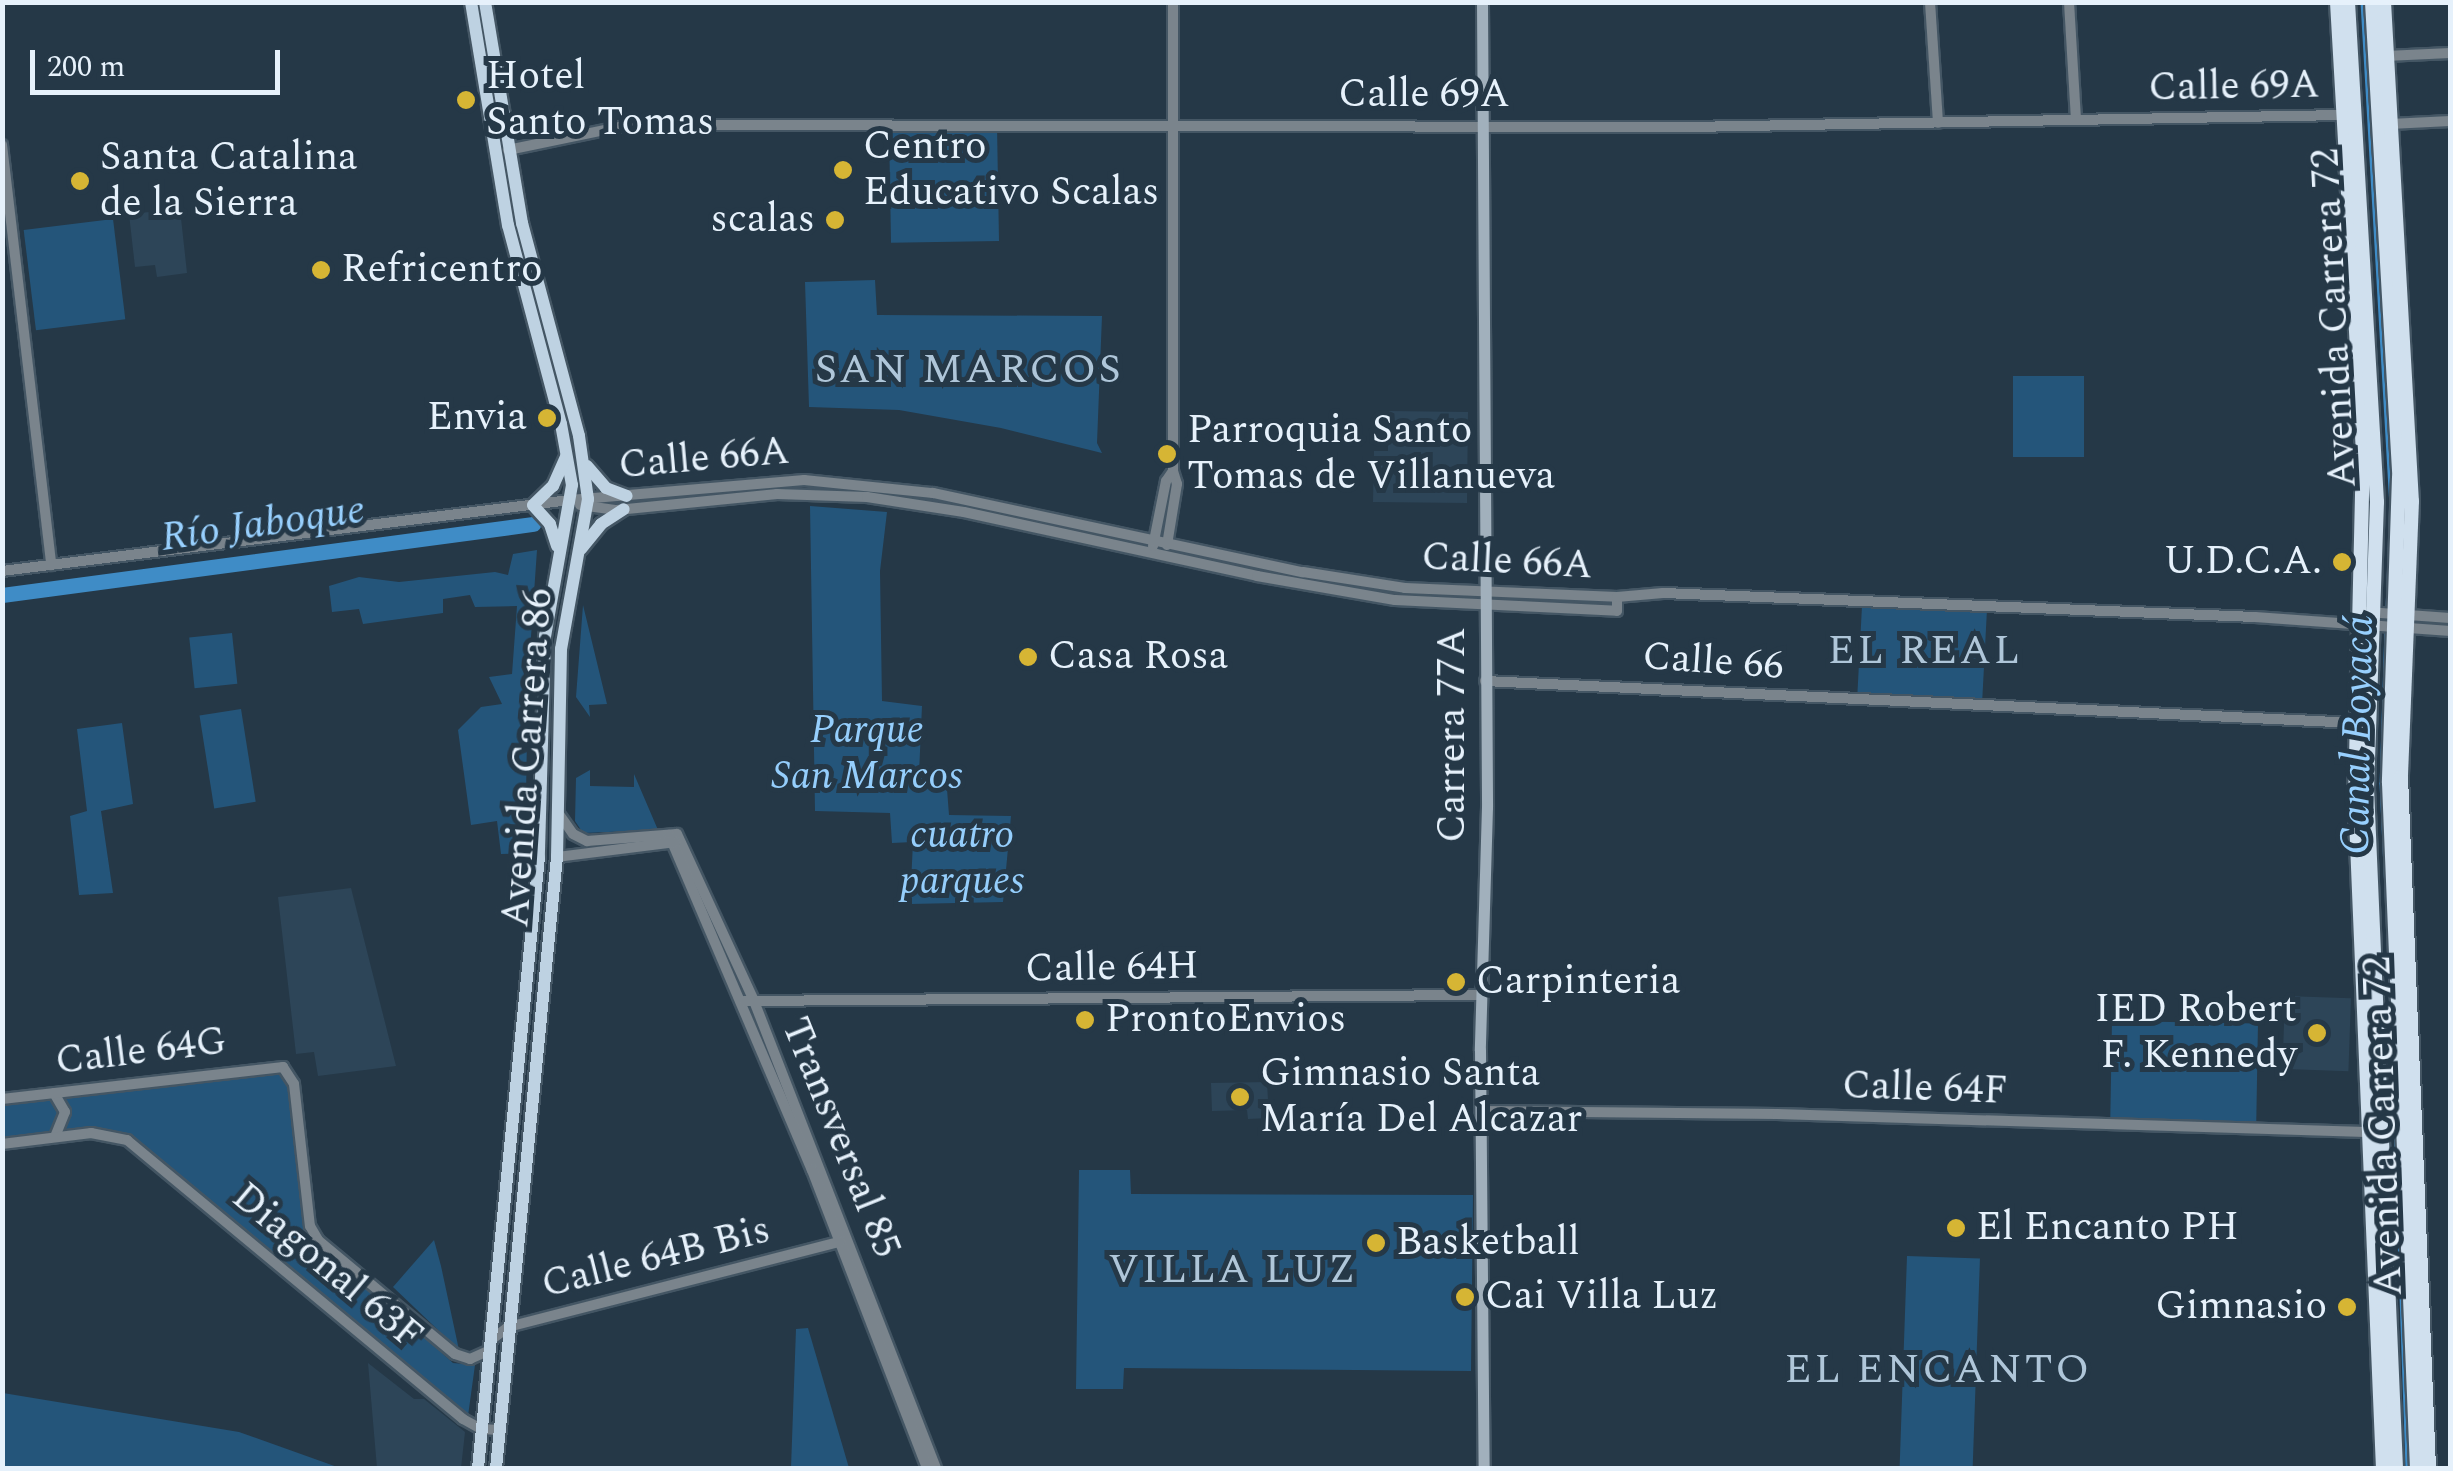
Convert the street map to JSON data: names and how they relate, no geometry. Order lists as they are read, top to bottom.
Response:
{
  "streets": {
    "highway": ["Avenida Carrera 72"],
    "main road": ["Carrera 77A", "Avenida Carrera 86"],
    "street": [
      "Calle 69A",
      "Calle 66A",
      "Calle 66",
      "Calle 64H",
      "Calle 64G",
      "Calle 64F",
      "Transversal 85",
      "Calle 64B Bis",
      "Diagonal 63F"
    ]
  },
  "crossings": [
    ["Calle 69A", "Avenida Carrera 72"],
    ["Calle 69A", "Carrera 77A"],
    ["Calle 69A", "Avenida Carrera 86"],
    ["Avenida Carrera 72", "Calle 66A"],
    ["Avenida Carrera 72", "Calle 66"],
    ["Avenida Carrera 72", "Calle 64F"],
    ["Calle 66A", "Carrera 77A"],
    ["Calle 66A", "Avenida Carrera 86"],
    ["Calle 66", "Carrera 77A"],
    ["Carrera 77A", "Calle 64H"],
    ["Carrera 77A", "Calle 64F"],
    ["Avenida Carrera 86", "Calle 64B Bis"],
    ["Avenida Carrera 86", "Diagonal 63F"],
    ["Calle 64H", "Transversal 85"],
    ["Calle 64G", "Diagonal 63F"],
    ["Transversal 85", "Calle 64B Bis"],
    ["Calle 64B Bis", "Diagonal 63F"]
  ],
  "districts": [
    "SAN MARCOS",
    "EL REAL",
    "VILLA LUZ",
    "EL ENCANTO"
  ],
  "water": ["Río Jaboque", "Canal Boyacá"],
  "parks": ["Parque San Marcos", "cuatro parques"],
  "places": [
    "Hotel Santo Tomas",
    "Centro Educativo Scalas",
    "Santa Catalina de la Sierra",
    "scalas",
    "Refricentro",
    "Envia",
    "Parroquia Santo Tomas de Villanueva",
    "U.D.C.A.",
    "Casa Rosa",
    "Carpinteria",
    "ProntoEnvios",
    "IED Robert F. Kennedy",
    "Gimnasio Santa María Del Alcazar",
    "El Encanto PH",
    "Basketball",
    "Cai Villa Luz",
    "Gimnasio"
  ],
  "scale_bar": "200 m"
}
